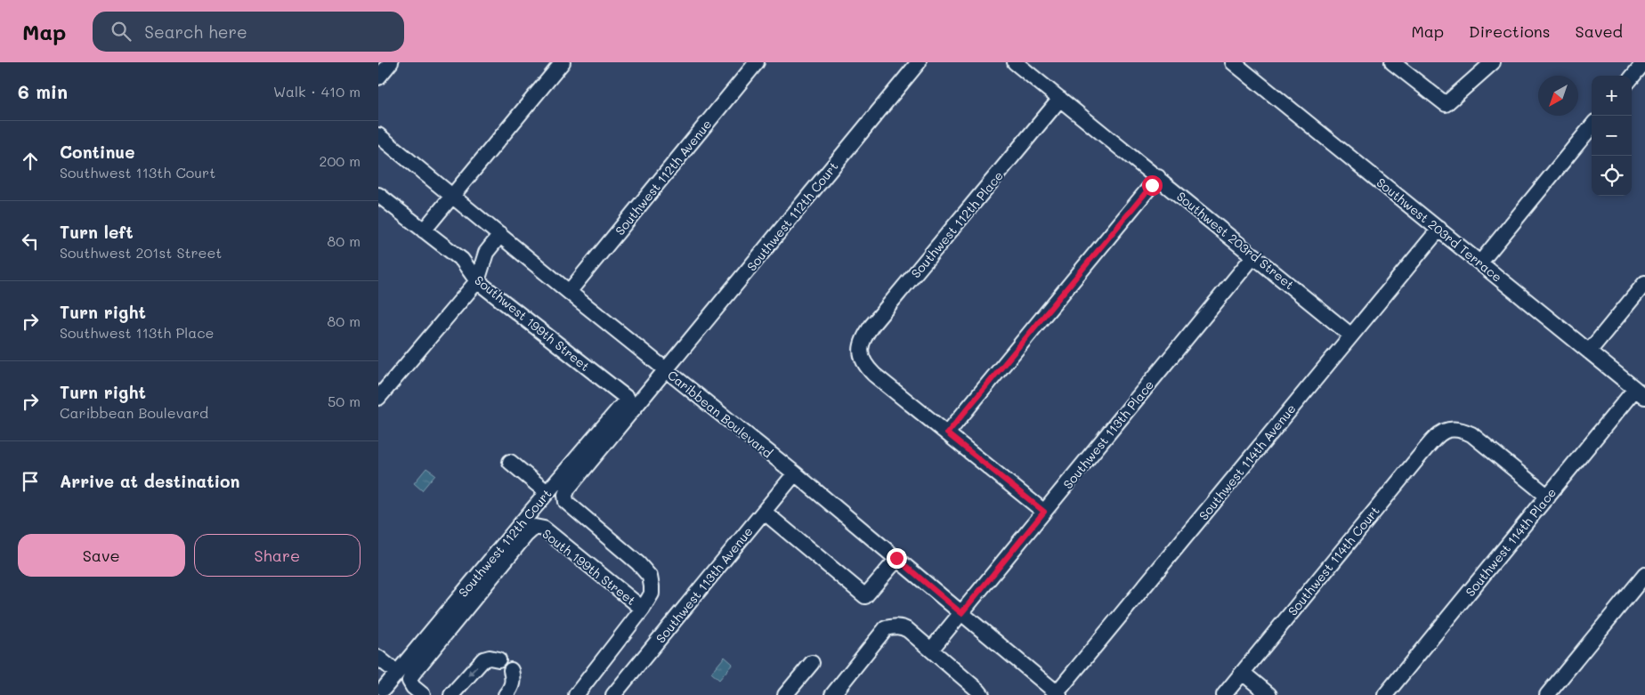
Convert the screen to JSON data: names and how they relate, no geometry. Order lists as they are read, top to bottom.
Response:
{
  "streets": {
    "street": [
      "Southwest 112th Avenue",
      "Southwest 112th Court",
      "Southwest 112th Place",
      "Southwest 203rd Terrace",
      "Southwest 203rd Street",
      "Southwest 199th Street",
      "Caribbean Boulevard",
      "Southwest 113th Place",
      "Southwest 114th Avenue",
      "Southwest 114th Place",
      "Southwest 114th Court",
      "South 199th Street",
      "Southwest 113th Avenue"
    ]
  },
  "crossings": [
    ["Southwest 112th Avenue", "Caribbean Boulevard"],
    ["Southwest 112th Court", "Southwest 199th Street"],
    ["Southwest 112th Court", "Caribbean Boulevard"],
    ["Southwest 112th Court", "South 199th Street"],
    ["Southwest 112th Place", "Southwest 203rd Street"],
    ["Southwest 203rd Terrace", "Southwest 114th Avenue"],
    ["Southwest 203rd Terrace", "Southwest 114th Place"],
    ["Southwest 203rd Street", "Southwest 113th Place"],
    ["Southwest 203rd Street", "Southwest 114th Avenue"],
    ["Caribbean Boulevard", "Southwest 113th Place"],
    ["Caribbean Boulevard", "Southwest 114th Avenue"],
    ["Caribbean Boulevard", "Southwest 113th Avenue"],
    ["Southwest 114th Place", "Southwest 114th Court"]
  ],
  "north": "bottom left",
  "page": {
    "header": "Map",
    "search": "Search here",
    "nav": ["Map", "Directions", "Saved"],
    "heading": ["6 min", "Walk · 410 m"],
    "map_buttons": ["+", "−"],
    "list": [
      ["Continue", "Southwest 113th Court", "200 m"],
      ["Turn left", "Southwest 201st Street", "80 m"],
      ["Turn right", "Southwest 113th Place", "80 m"],
      ["Turn right", "Caribbean Boulevard", "50 m"],
      "Arrive at destination"
    ],
    "buttons": ["Save", "Share"]
  }
}
